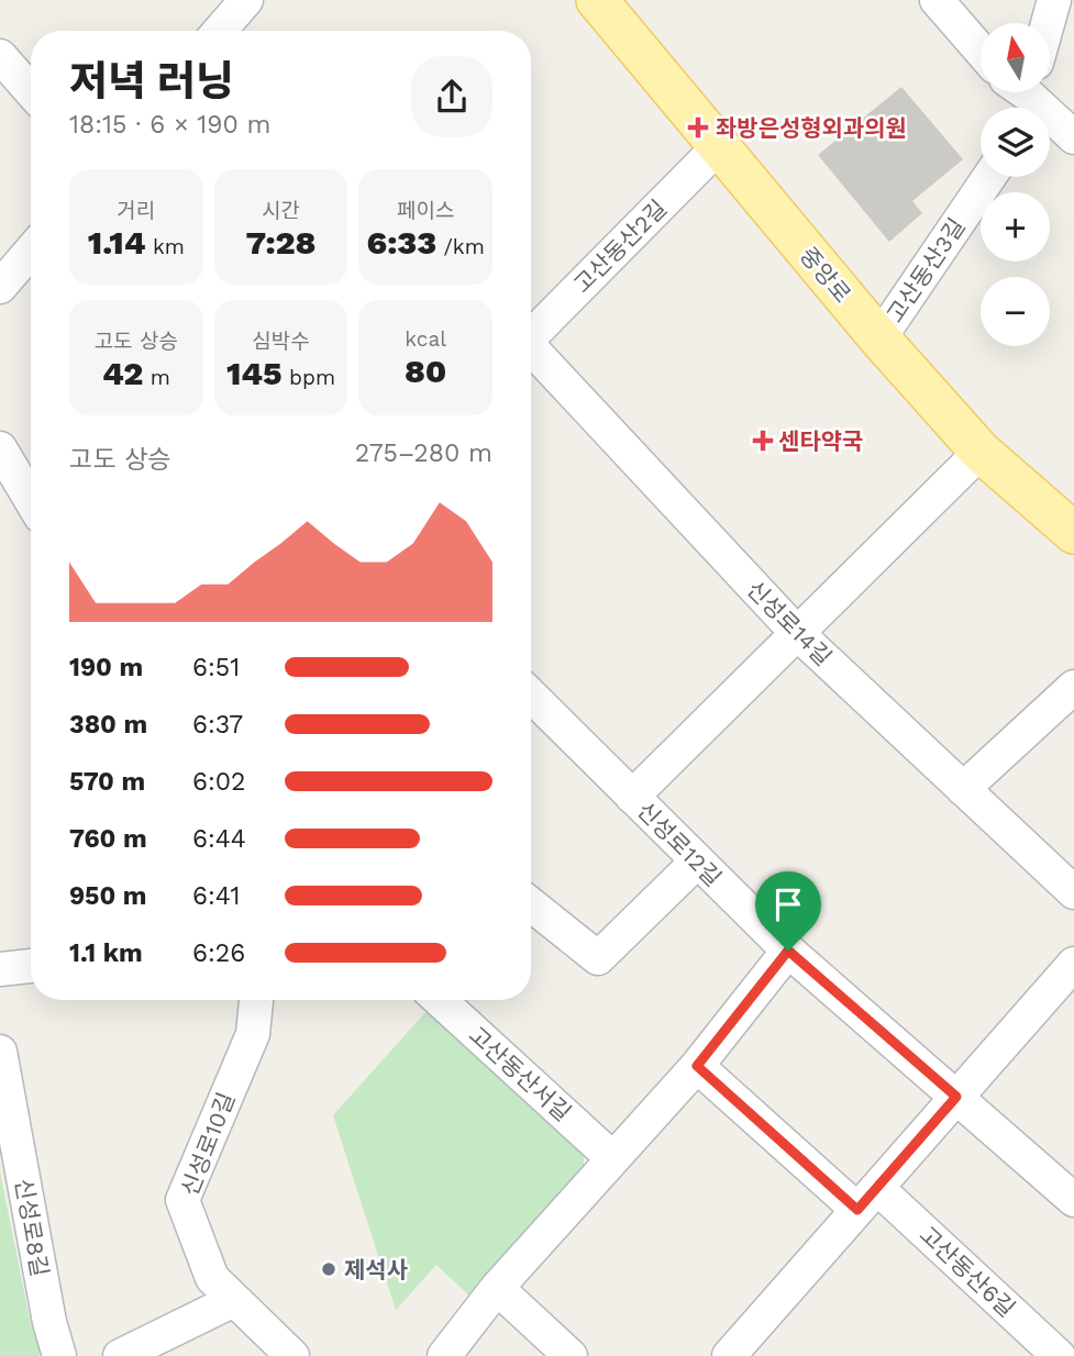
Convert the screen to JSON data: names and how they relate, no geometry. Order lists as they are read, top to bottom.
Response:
{
  "streets": {
    "main road": ["중앙로"],
    "street": [
      "고산동산2길",
      "고산동산3길",
      "신성로14길",
      "신성로12길",
      "고산동산서길",
      "신성로10길",
      "신성로8길",
      "고산동산6길"
    ]
  },
  "crossings": [
    ["고산동산2길", "중앙로"],
    ["고산동산3길", "중앙로"]
  ],
  "places": {
    "health": ["좌방은성형외과의원", "센타약국"],
    "other": ["제석사"]
  },
  "north": "top",
  "page": {
    "map_buttons": ["+", "−"],
    "heading": ["저녁 러닝", "18:15 · 6 × 190 m"],
    "stats": [
      ["거리", "1.14 km"],
      ["시간", "7:28"],
      ["페이스", "6:33 /km"],
      ["고도 상승", "42 m"],
      ["심박수", "145 bpm"],
      ["kcal", "80"]
    ],
    "chart": ["고도 상승", "275–280 m"],
    "list": [
      {
        "name": "190 m",
        "note": "6:51"
      },
      {
        "name": "380 m",
        "note": "6:37"
      },
      {
        "name": "570 m",
        "note": "6:02"
      },
      {
        "name": "760 m",
        "note": "6:44"
      },
      {
        "name": "950 m",
        "note": "6:41"
      },
      {
        "name": "1.1 km",
        "note": "6:26"
      }
    ]
  }
}
